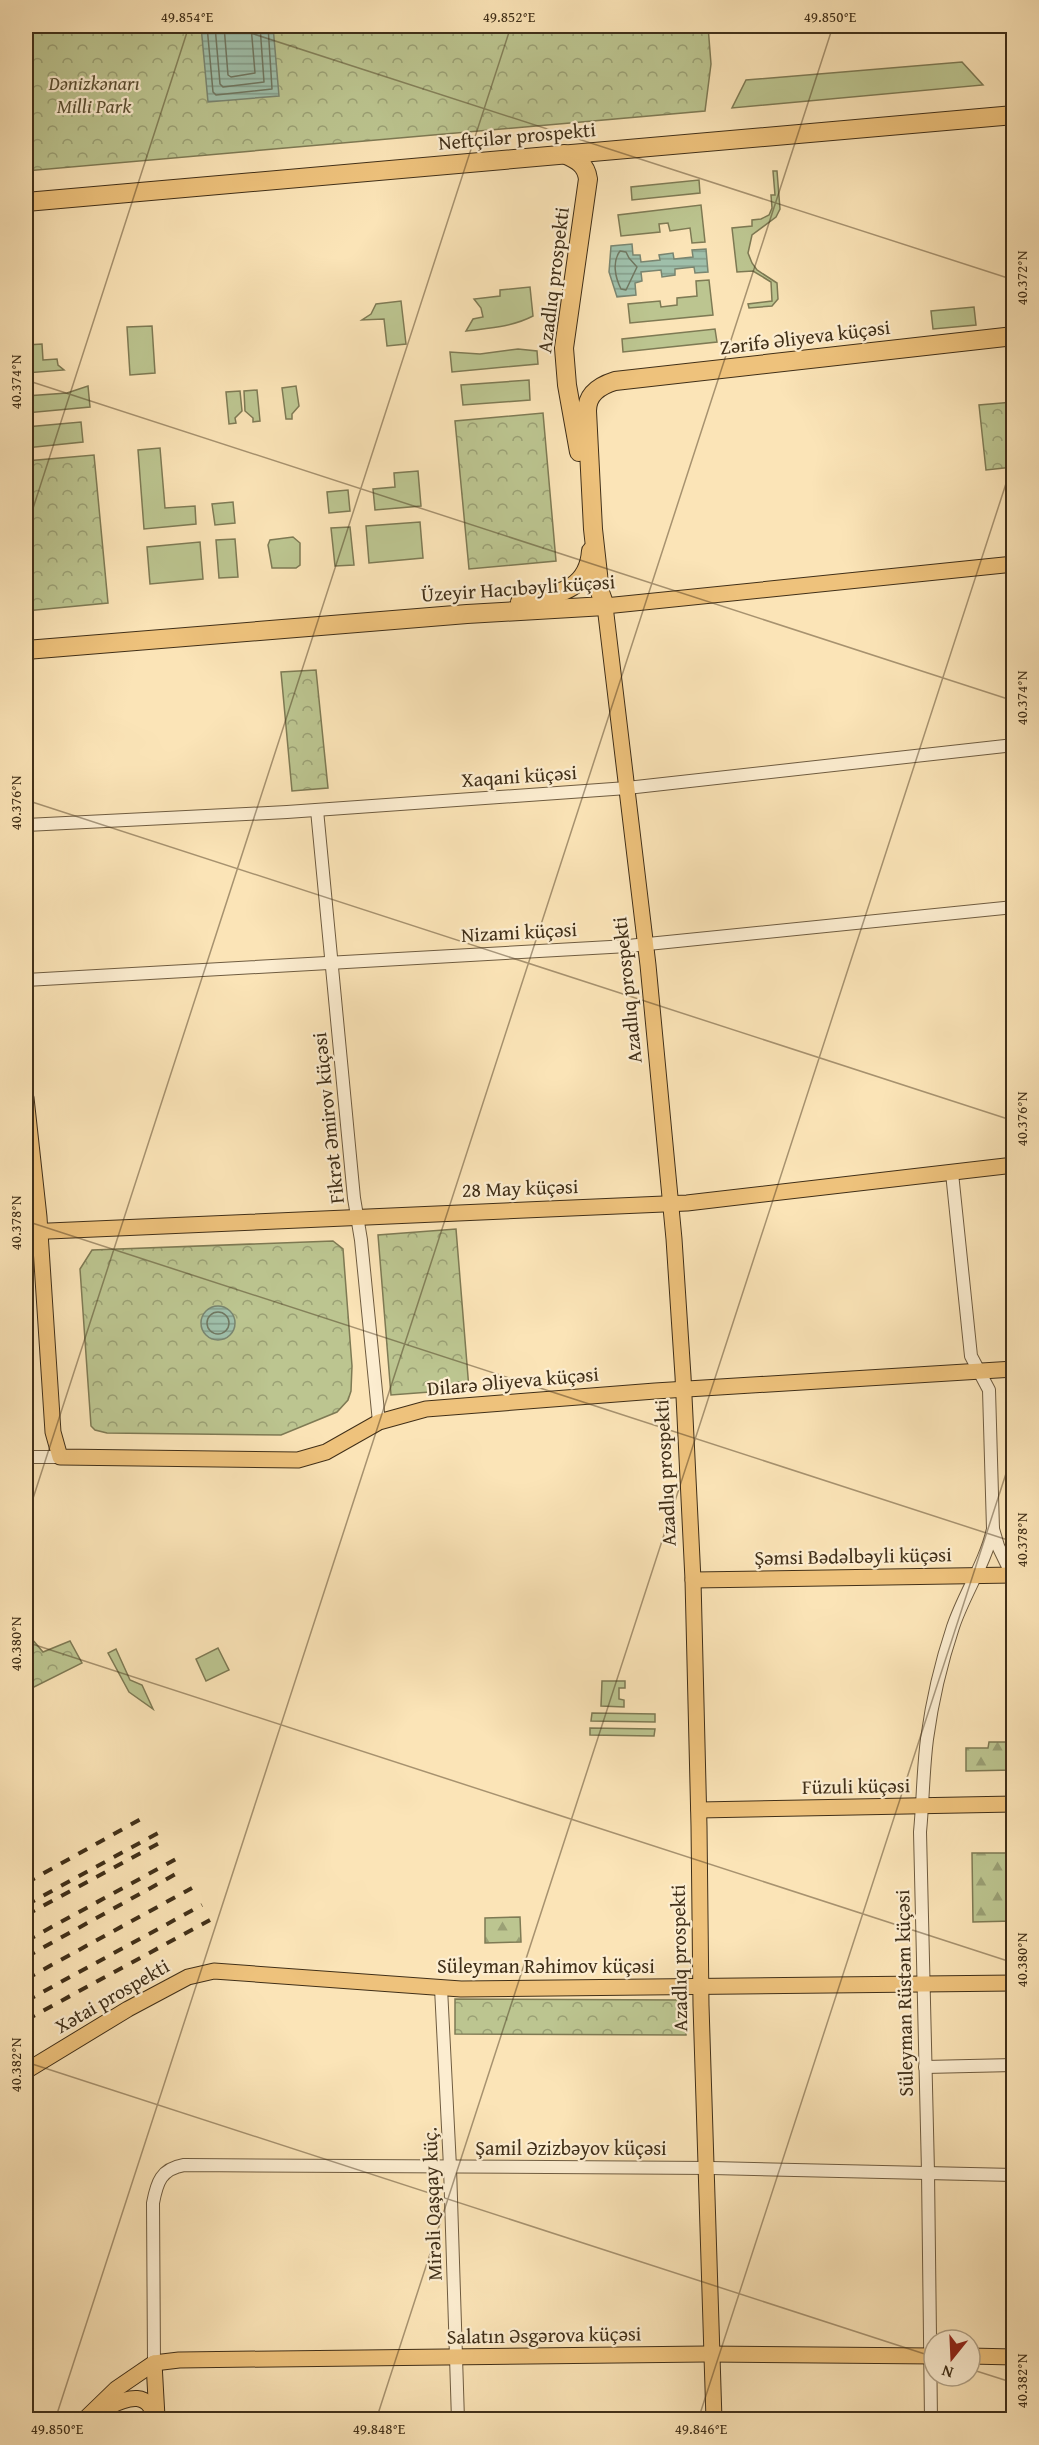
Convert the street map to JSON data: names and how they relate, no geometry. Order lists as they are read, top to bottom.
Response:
{
  "streets": {
    "highway": [
      "Neftçilər prospekti",
      "Azadlıq prospekti",
      "Zərifə Əliyeva küçəsi",
      "Üzeyir Hacıbəyli küçəsi"
    ],
    "main road": [
      "28 May küçəsi",
      "Dilarə Əliyeva küçəsi",
      "Şəmsi Bədəlbəyli küçəsi",
      "Füzuli küçəsi",
      "Süleyman Rəhimov küçəsi",
      "Xətai prospekti",
      "Salatın Əsgərova küçəsi"
    ],
    "street": [
      "Xaqani küçəsi",
      "Nizami küçəsi",
      "Fikrət Əmirov küçəsi",
      "Süleyman Rüstəm küçəsi",
      "Şamil Əzizbəyov küçəsi",
      "Mirəli Qaşqay küç."
    ]
  },
  "crossings": [
    ["Neftçilər prospekti", "Azadlıq prospekti"],
    ["Azadlıq prospekti", "Zərifə Əliyeva küçəsi"],
    ["Azadlıq prospekti", "Üzeyir Hacıbəyli küçəsi"],
    ["Azadlıq prospekti", "Xaqani küçəsi"],
    ["Azadlıq prospekti", "Nizami küçəsi"],
    ["Azadlıq prospekti", "28 May küçəsi"],
    ["Azadlıq prospekti", "Dilarə Əliyeva küçəsi"],
    ["Azadlıq prospekti", "Şəmsi Bədəlbəyli küçəsi"],
    ["Azadlıq prospekti", "Füzuli küçəsi"],
    ["Azadlıq prospekti", "Süleyman Rəhimov küçəsi"],
    ["Azadlıq prospekti", "Şamil Əzizbəyov küçəsi"],
    ["Azadlıq prospekti", "Salatın Əsgərova küçəsi"],
    ["Xaqani küçəsi", "Fikrət Əmirov küçəsi"],
    ["Nizami küçəsi", "Fikrət Əmirov küçəsi"],
    ["Fikrət Əmirov küçəsi", "28 May küçəsi"],
    ["Fikrət Əmirov küçəsi", "Dilarə Əliyeva küçəsi"],
    ["Şəmsi Bədəlbəyli küçəsi", "Süleyman Rüstəm küçəsi"],
    ["Füzuli küçəsi", "Süleyman Rüstəm küçəsi"],
    ["Süleyman Rəhimov küçəsi", "Süleyman Rüstəm küçəsi"],
    ["Süleyman Rəhimov küçəsi", "Xətai prospekti"],
    ["Süleyman Rəhimov küçəsi", "Mirəli Qaşqay küç."],
    ["Süleyman Rüstəm küçəsi", "Şamil Əzizbəyov küçəsi"],
    ["Şamil Əzizbəyov küçəsi", "Mirəli Qaşqay küç."],
    ["Şamil Əzizbəyov küçəsi", "Salatın Əsgərova küçəsi"],
    ["Mirəli Qaşqay küç.", "Salatın Əsgərova küçəsi"]
  ],
  "parks": ["Dənizkənarı Milli Park"],
  "north": "bottom",
  "coordinates": [
    "49.854°E",
    "49.852°E",
    "49.850°E",
    "40.372°N",
    "40.374°N",
    "40.376°N",
    "40.378°N",
    "40.380°N",
    "40.382°N",
    "49.848°E",
    "49.846°E"
  ]
}
